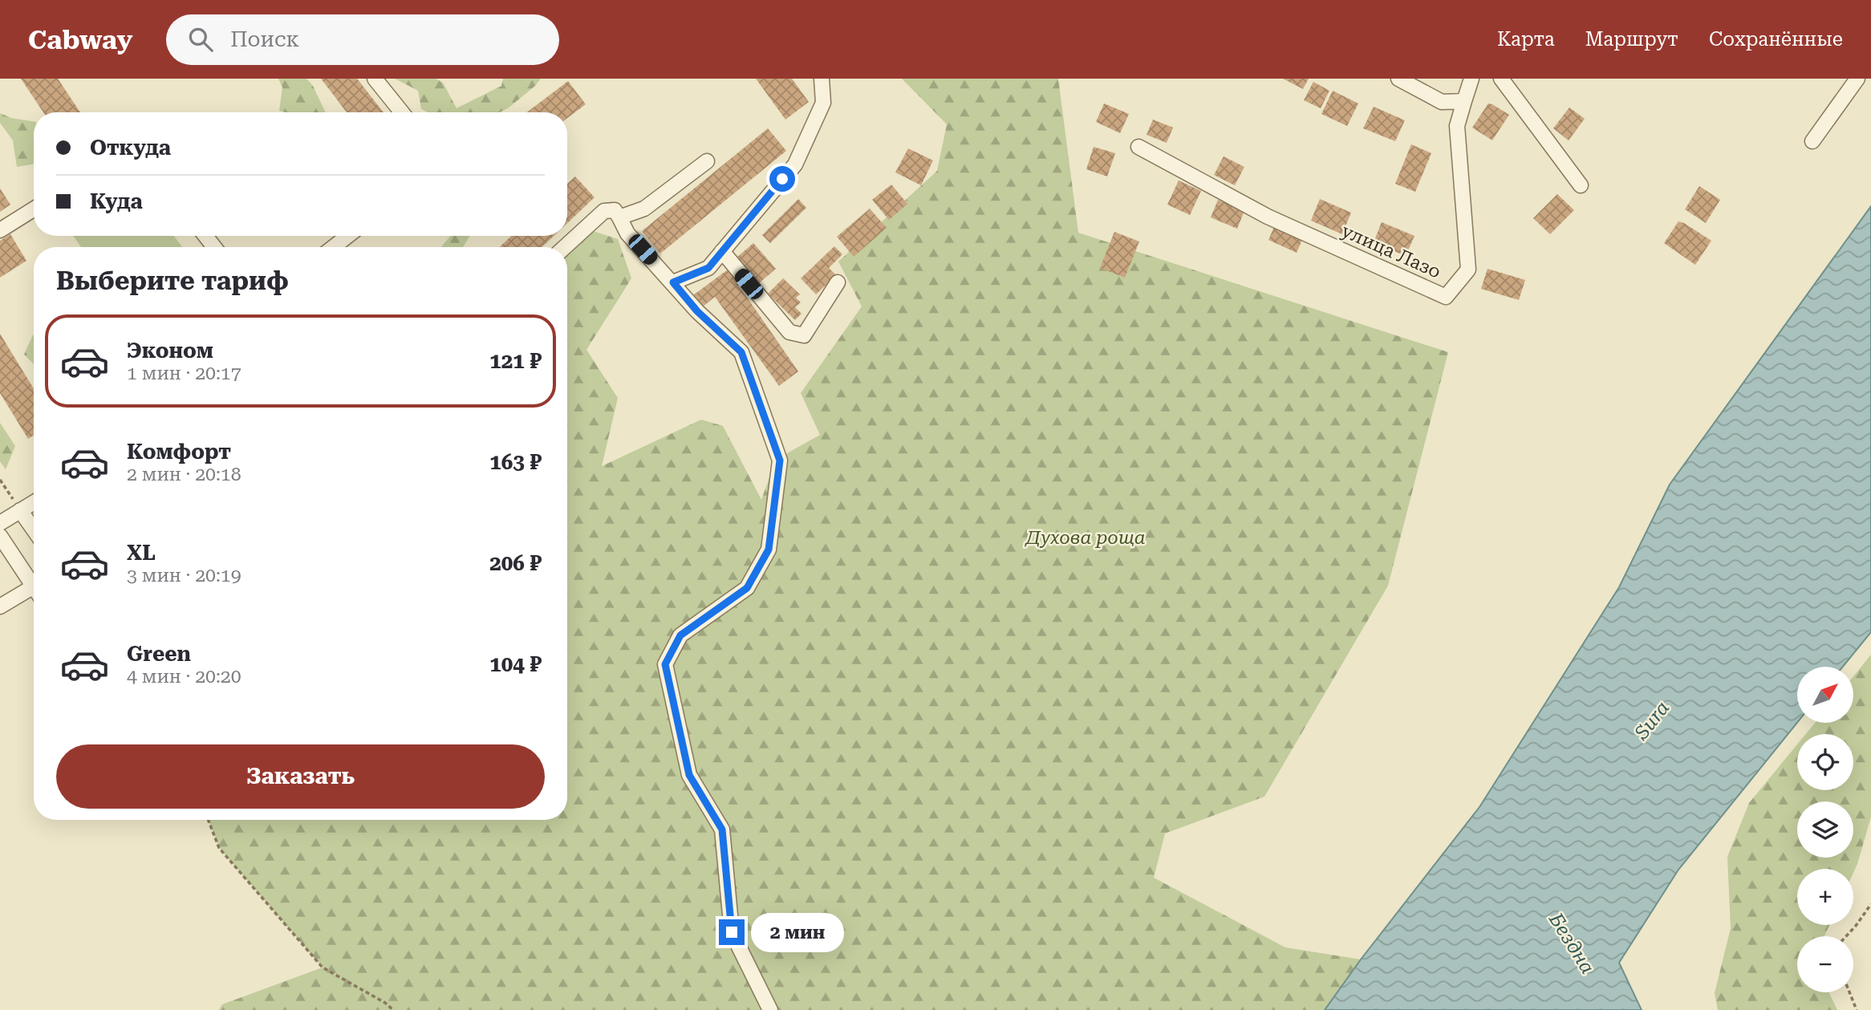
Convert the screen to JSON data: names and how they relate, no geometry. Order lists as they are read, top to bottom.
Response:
{
  "streets": {
    "street": ["улица Лазо"]
  },
  "water": ["Sura", "Бездна"],
  "parks": ["Духова роща"],
  "north": "top right",
  "page": {
    "header": "Cabway",
    "search": "Поиск",
    "nav": ["Карта", "Маршрут", "Сохранённые"],
    "banner": ["Откуда", "Куда"],
    "heading": "Выберите тариф",
    "list": [
      {
        "name": "Эконом",
        "note": "1 мин · 20:17",
        "value": "121 ₽"
      },
      {
        "name": "Комфорт",
        "note": "2 мин · 20:18",
        "value": "163 ₽"
      },
      {
        "name": "XL",
        "note": "3 мин · 20:19",
        "value": "206 ₽"
      },
      {
        "name": "Green",
        "note": "4 мин · 20:20",
        "value": "104 ₽"
      }
    ],
    "map_buttons": ["+", "−"],
    "buttons": "Заказать",
    "bubble": "2 мин"
  }
}
